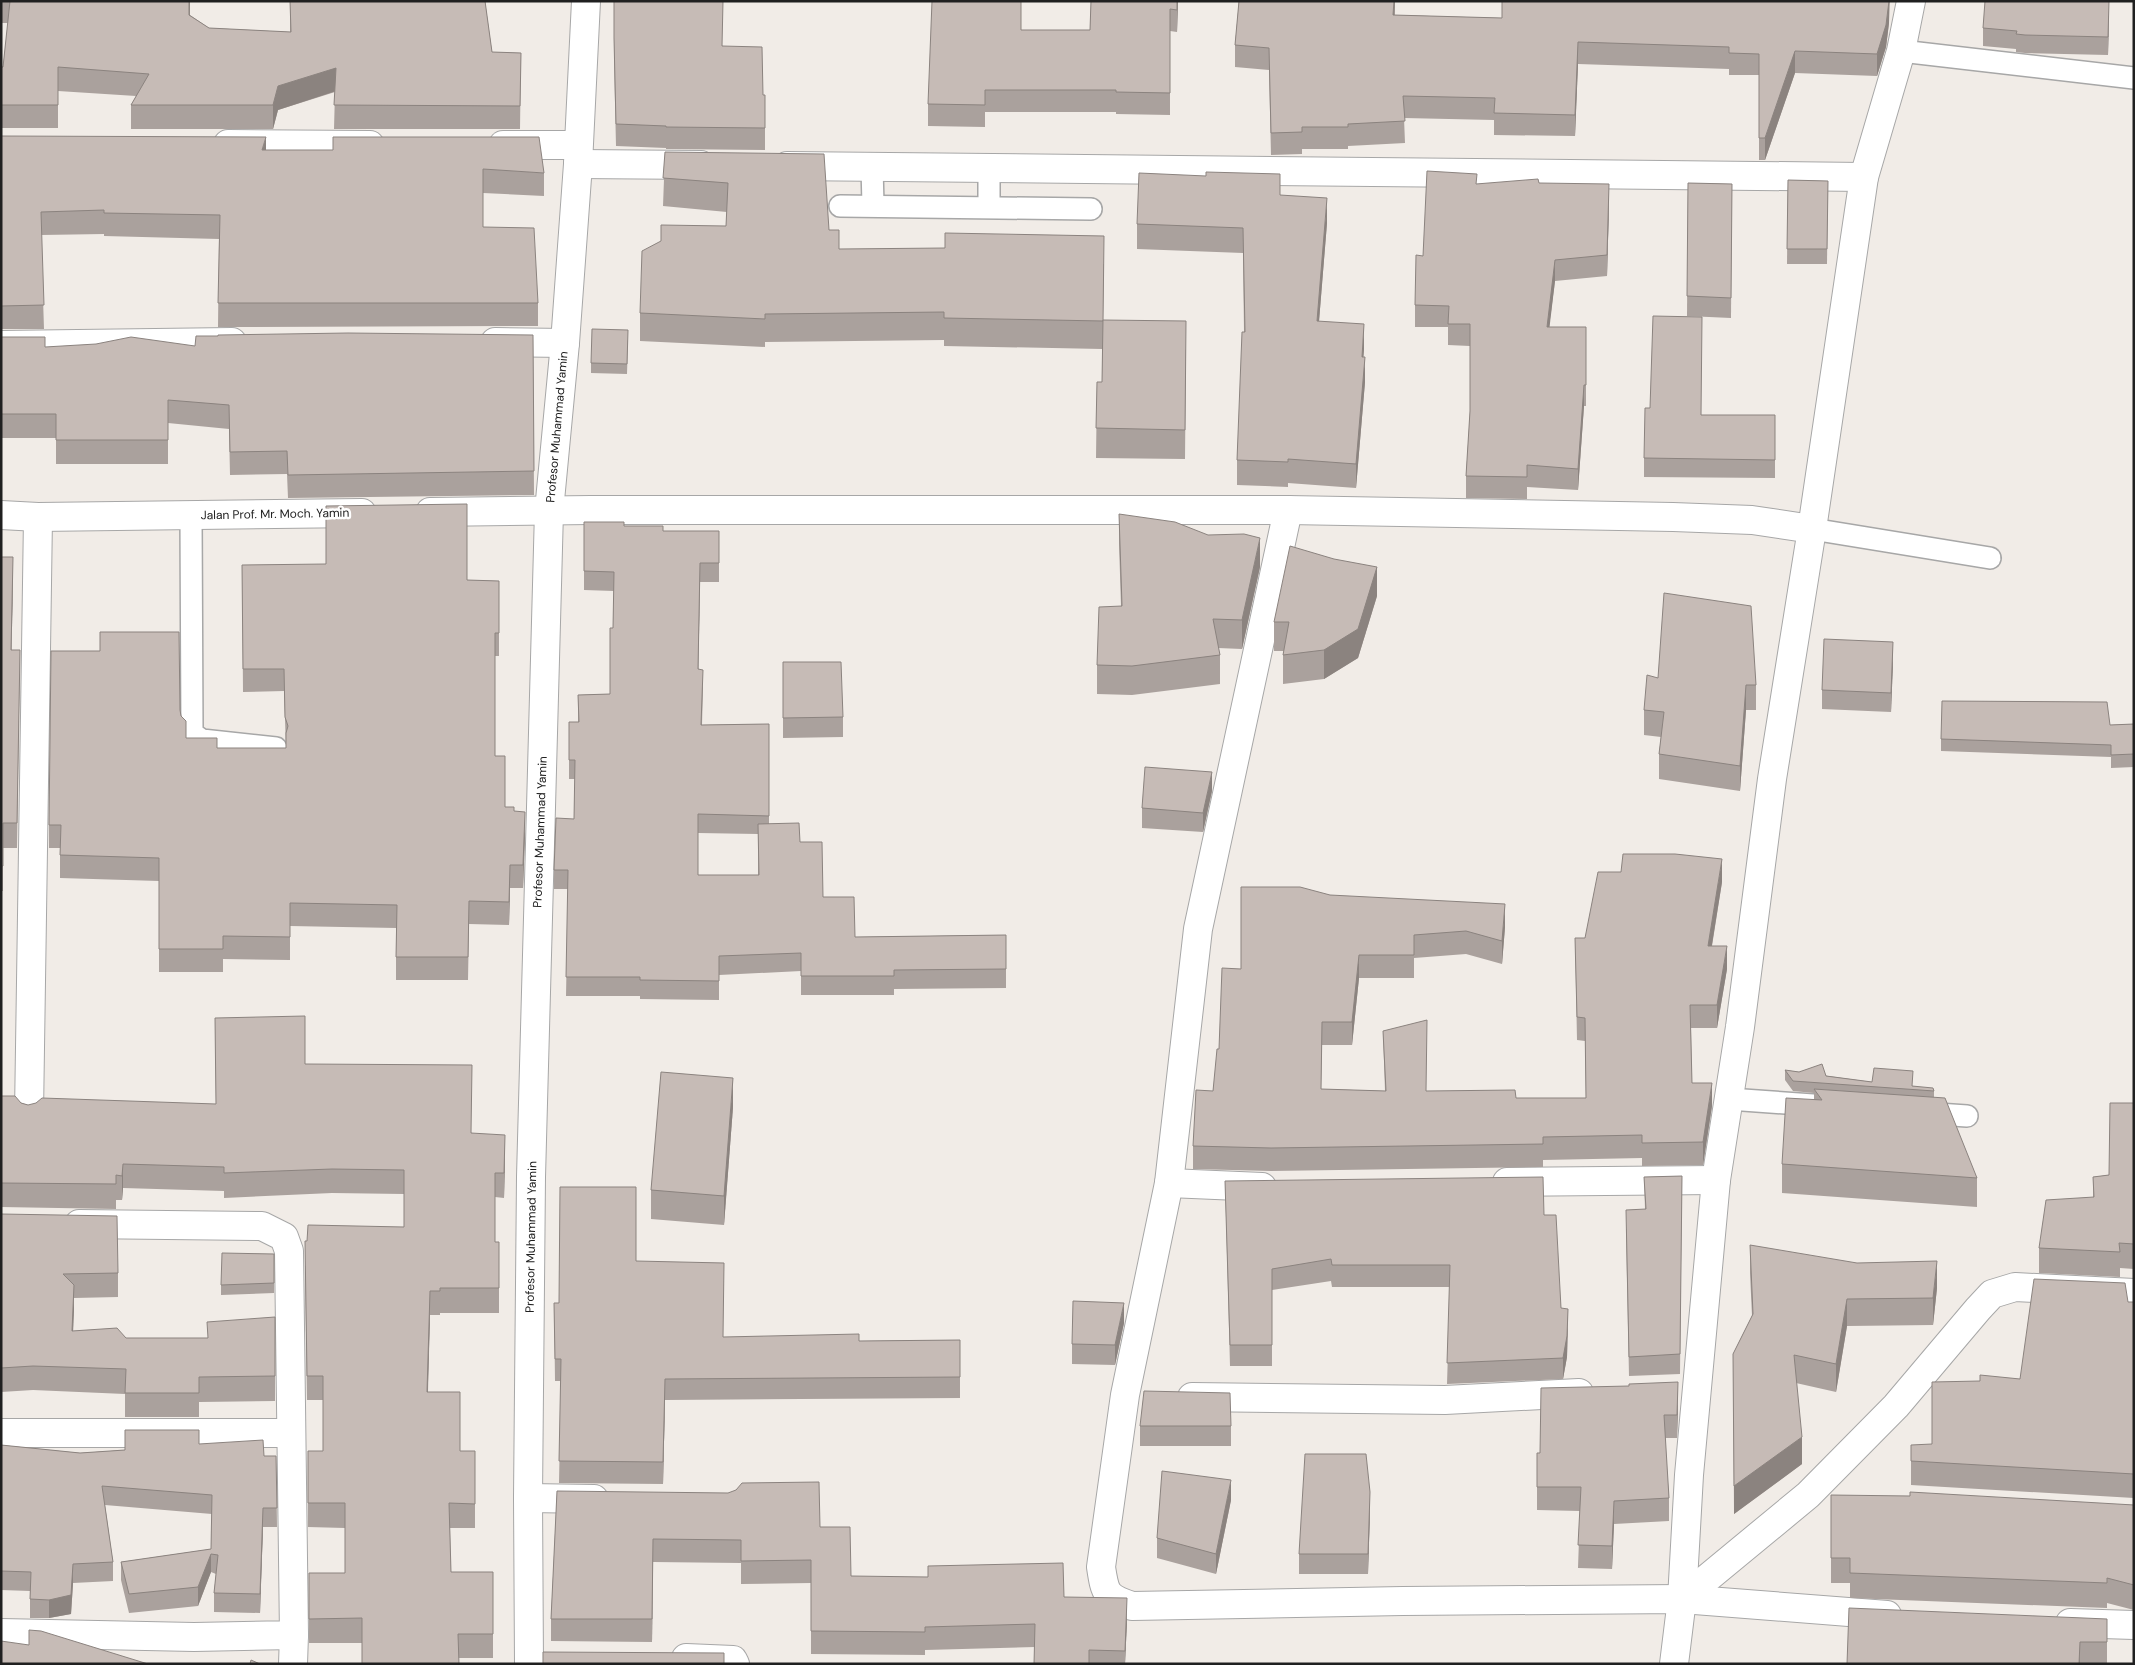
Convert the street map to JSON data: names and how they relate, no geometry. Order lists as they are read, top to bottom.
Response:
{
  "streets": {
    "street": ["Profesor Muhammad Yamin", "Jalan Prof. Mr. Moch. Yamin"]
  },
  "crossings": [
    ["Profesor Muhammad Yamin", "Jalan Prof. Mr. Moch. Yamin"]
  ]
}
